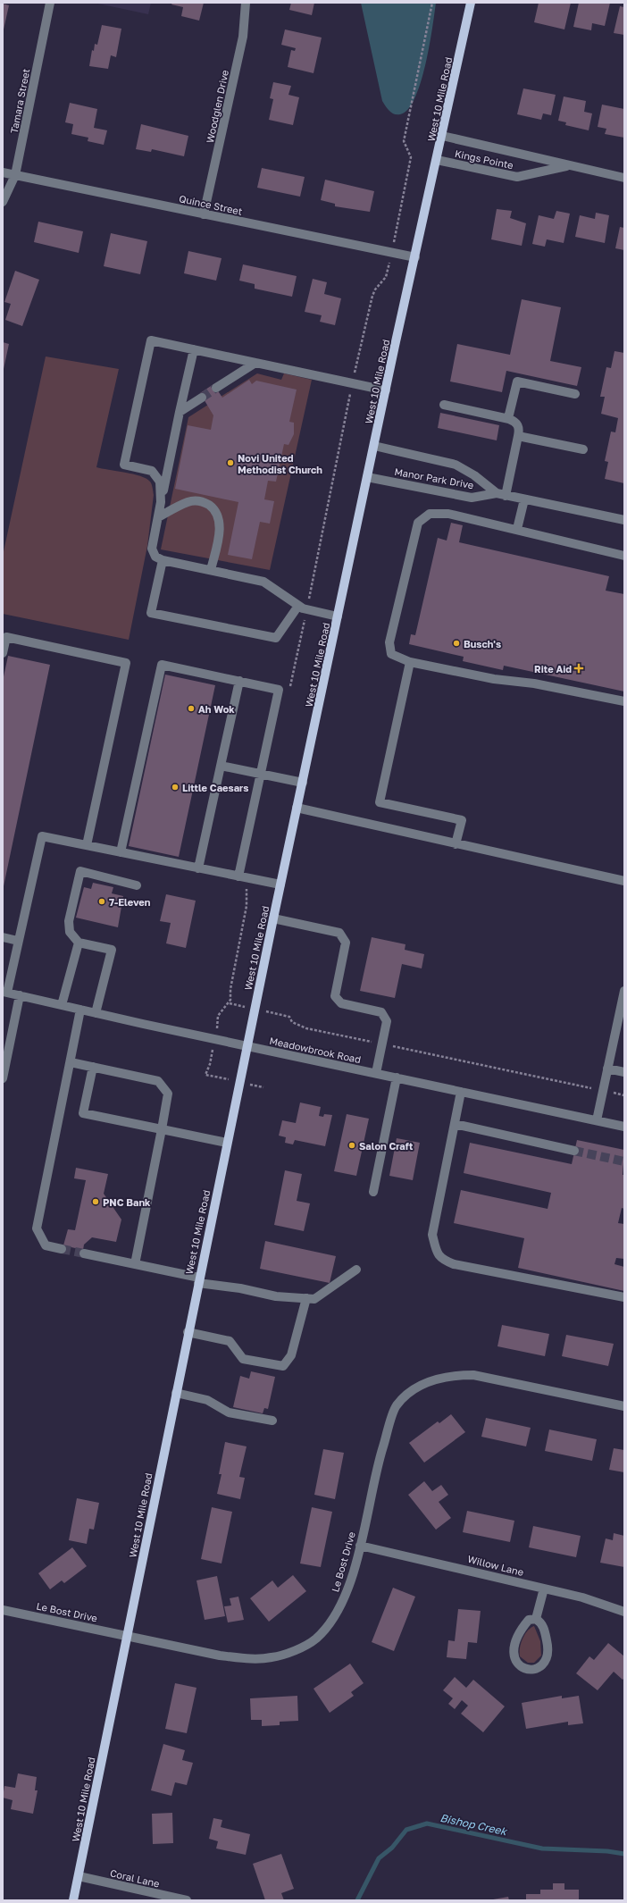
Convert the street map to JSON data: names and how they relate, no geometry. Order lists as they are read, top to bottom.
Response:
{
  "streets": {
    "main road": ["West 10 Mile Road"],
    "street": [
      "Tamara Street",
      "Woodglen Drive",
      "Kings Pointe",
      "Quince Street",
      "Manor Park Drive",
      "Meadowbrook Road",
      "Le Bost Drive",
      "Willow Lane",
      "Coral Lane"
    ]
  },
  "crossings": [
    ["West 10 Mile Road", "Kings Pointe"],
    ["West 10 Mile Road", "Quince Street"],
    ["West 10 Mile Road", "Manor Park Drive"],
    ["West 10 Mile Road", "Meadowbrook Road"],
    ["West 10 Mile Road", "Le Bost Drive"],
    ["West 10 Mile Road", "Coral Lane"],
    ["Tamara Street", "Quince Street"],
    ["Woodglen Drive", "Quince Street"],
    ["Le Bost Drive", "Willow Lane"]
  ],
  "water": ["Bishop Creek"],
  "places": {
    "other": [
      "Novi United Methodist Church",
      "Busch's",
      "Ah Wok",
      "Little Caesars",
      "7-Eleven",
      "Salon Craft",
      "PNC Bank"
    ],
    "health": ["Rite Aid"]
  }
}
